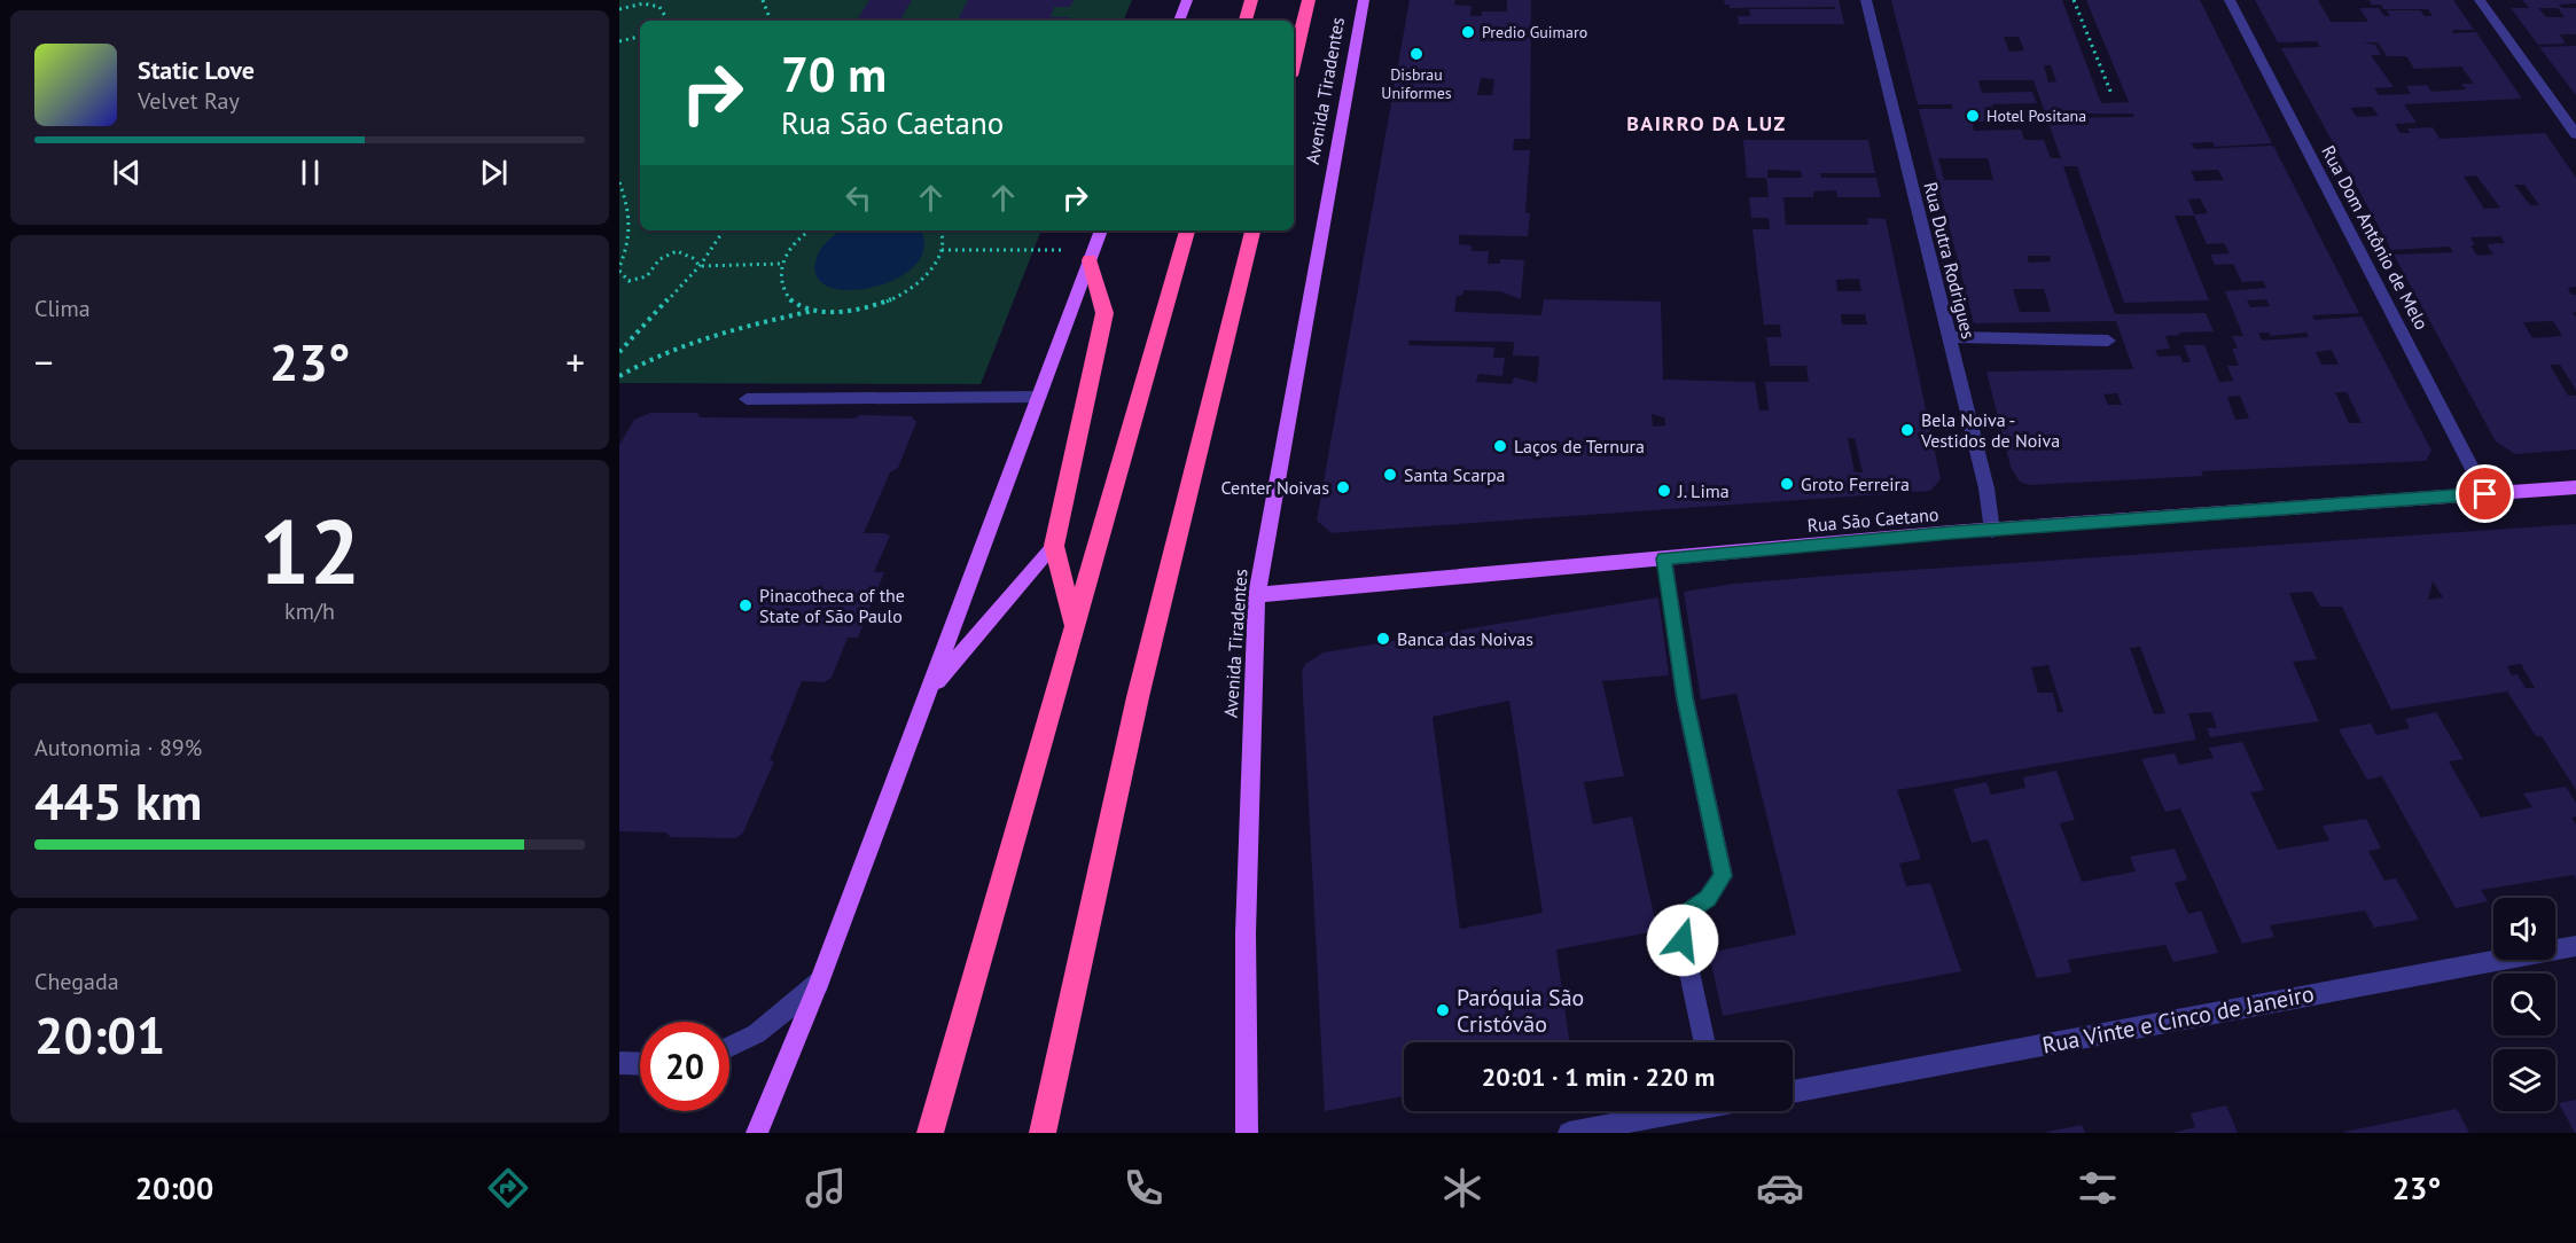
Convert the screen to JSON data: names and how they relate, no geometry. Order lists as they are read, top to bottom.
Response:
{
  "streets": {
    "highway": ["Avenida Tiradentes"],
    "main road": ["Rua São Caetano"],
    "street": ["Rua Dom Antônio de Melo", "Rua Dutra Rodrigues", "Rua Vinte e Cinco de Janeiro"]
  },
  "crossings": [
    ["Avenida Tiradentes", "Rua São Caetano"],
    ["Rua Dom Antônio de Melo", "Rua São Caetano"],
    ["Rua Dutra Rodrigues", "Rua São Caetano"]
  ],
  "districts": ["BAIRRO DA LUZ"],
  "places": [
    "Predio Guimaro",
    "Disbrau Uniformes",
    "Hotel Positana",
    "Bela Noiva - Vestidos de Noiva",
    "Laços de Ternura",
    "Santa Scarpa",
    "Groto Ferreira",
    "Center Noivas",
    "J. Lima",
    "Pinacotheca of the State of São Paulo",
    "Banca das Noivas",
    "Paróquia São Cristóvão"
  ],
  "page": {
    "turn": ["70 m", "Rua São Caetano"],
    "song": ["Static Love", "Velvet Ray"],
    "tile": [
      "Clima",
      ["12", "km/h"],
      ["Autonomia · 89%", "445 km"],
      ["Chegada", "20:01"]
    ],
    "heat": ["−", "23°", "+"],
    "limit": "20",
    "trip": "20:01 · 1 min · 220 m",
    "tabs": ["20:00", "23°"]
  }
}
